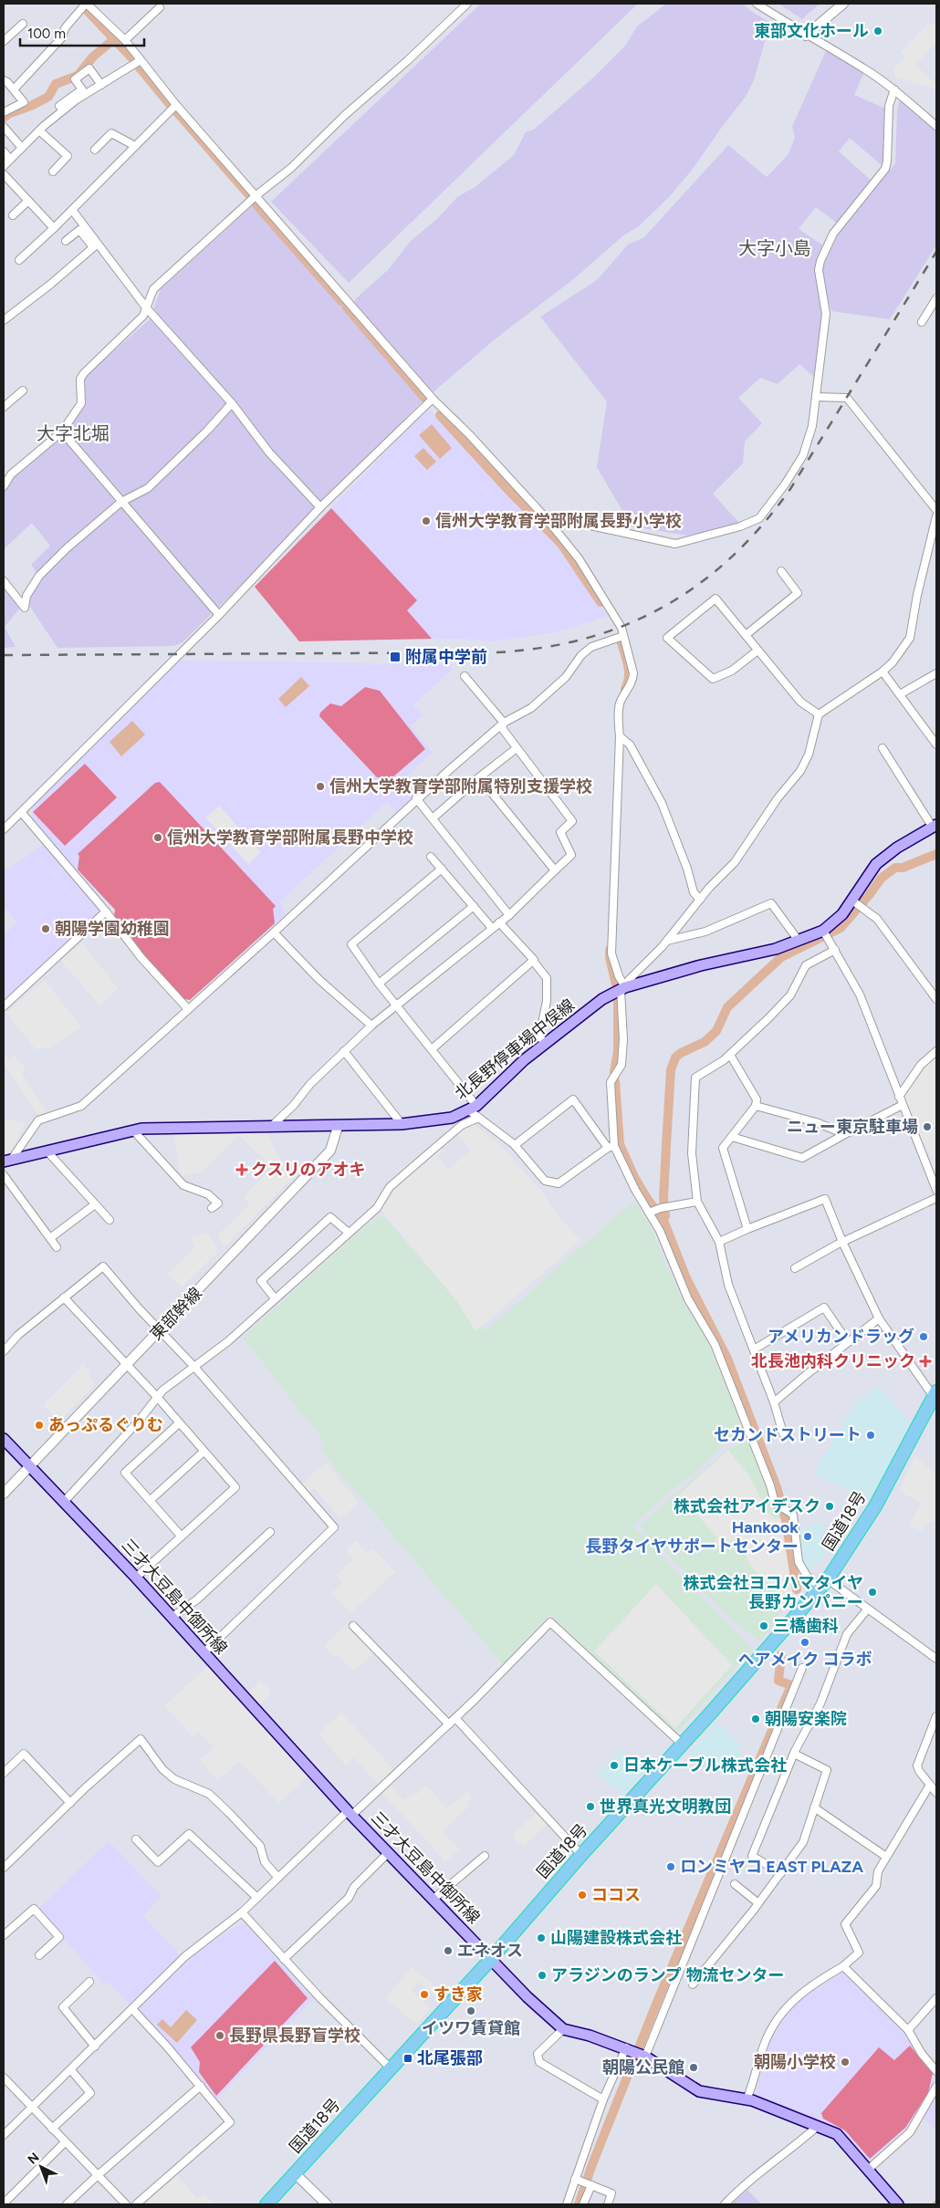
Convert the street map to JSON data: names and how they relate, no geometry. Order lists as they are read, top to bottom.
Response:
{
  "streets": {
    "highway": ["国道18号"],
    "main road": ["北長野停車場中俣線", "三才大豆島中御所線"],
    "street": ["東部幹線"]
  },
  "crossings": [
    ["北長野停車場中俣線", "東部幹線"],
    ["東部幹線", "三才大豆島中御所線"],
    ["国道18号", "三才大豆島中御所線"]
  ],
  "districts": ["大字小島", "大字北堀"],
  "places": {
    "other": [
      "東部文化ホール",
      "信州大学教育学部附属長野小学校",
      "信州大学教育学部附属特別支援学校",
      "信州大学教育学部附属長野中学校",
      "朝陽学園幼稚園",
      "ニュー東京駐車場",
      "アメリカンドラッグ",
      "あっぷるぐりむ",
      "セカンドストリート",
      "株式会社アイデスク",
      "Hankook 長野タイヤサポートセンター",
      "株式会社ヨコハマタイヤ 長野カンパニー",
      "三橋歯科",
      "ヘアメイク コラボ",
      "朝陽安楽院",
      "日本ケーブル株式会社",
      "世界真光文明教団",
      "ロンミヤコ EAST PLAZA",
      "ココス",
      "山陽建設株式会社",
      "エネオス",
      "アラジンのランプ 物流センター",
      "すき家",
      "イツワ賃貸館",
      "長野県長野盲学校",
      "朝陽小学校",
      "朝陽公民館"
    ],
    "transit": ["附属中学前", "北尾張部"],
    "health": ["クスリのアオキ", "北長池内科クリニック"]
  },
  "scale_bar": "100 m",
  "north": "top left"
}
